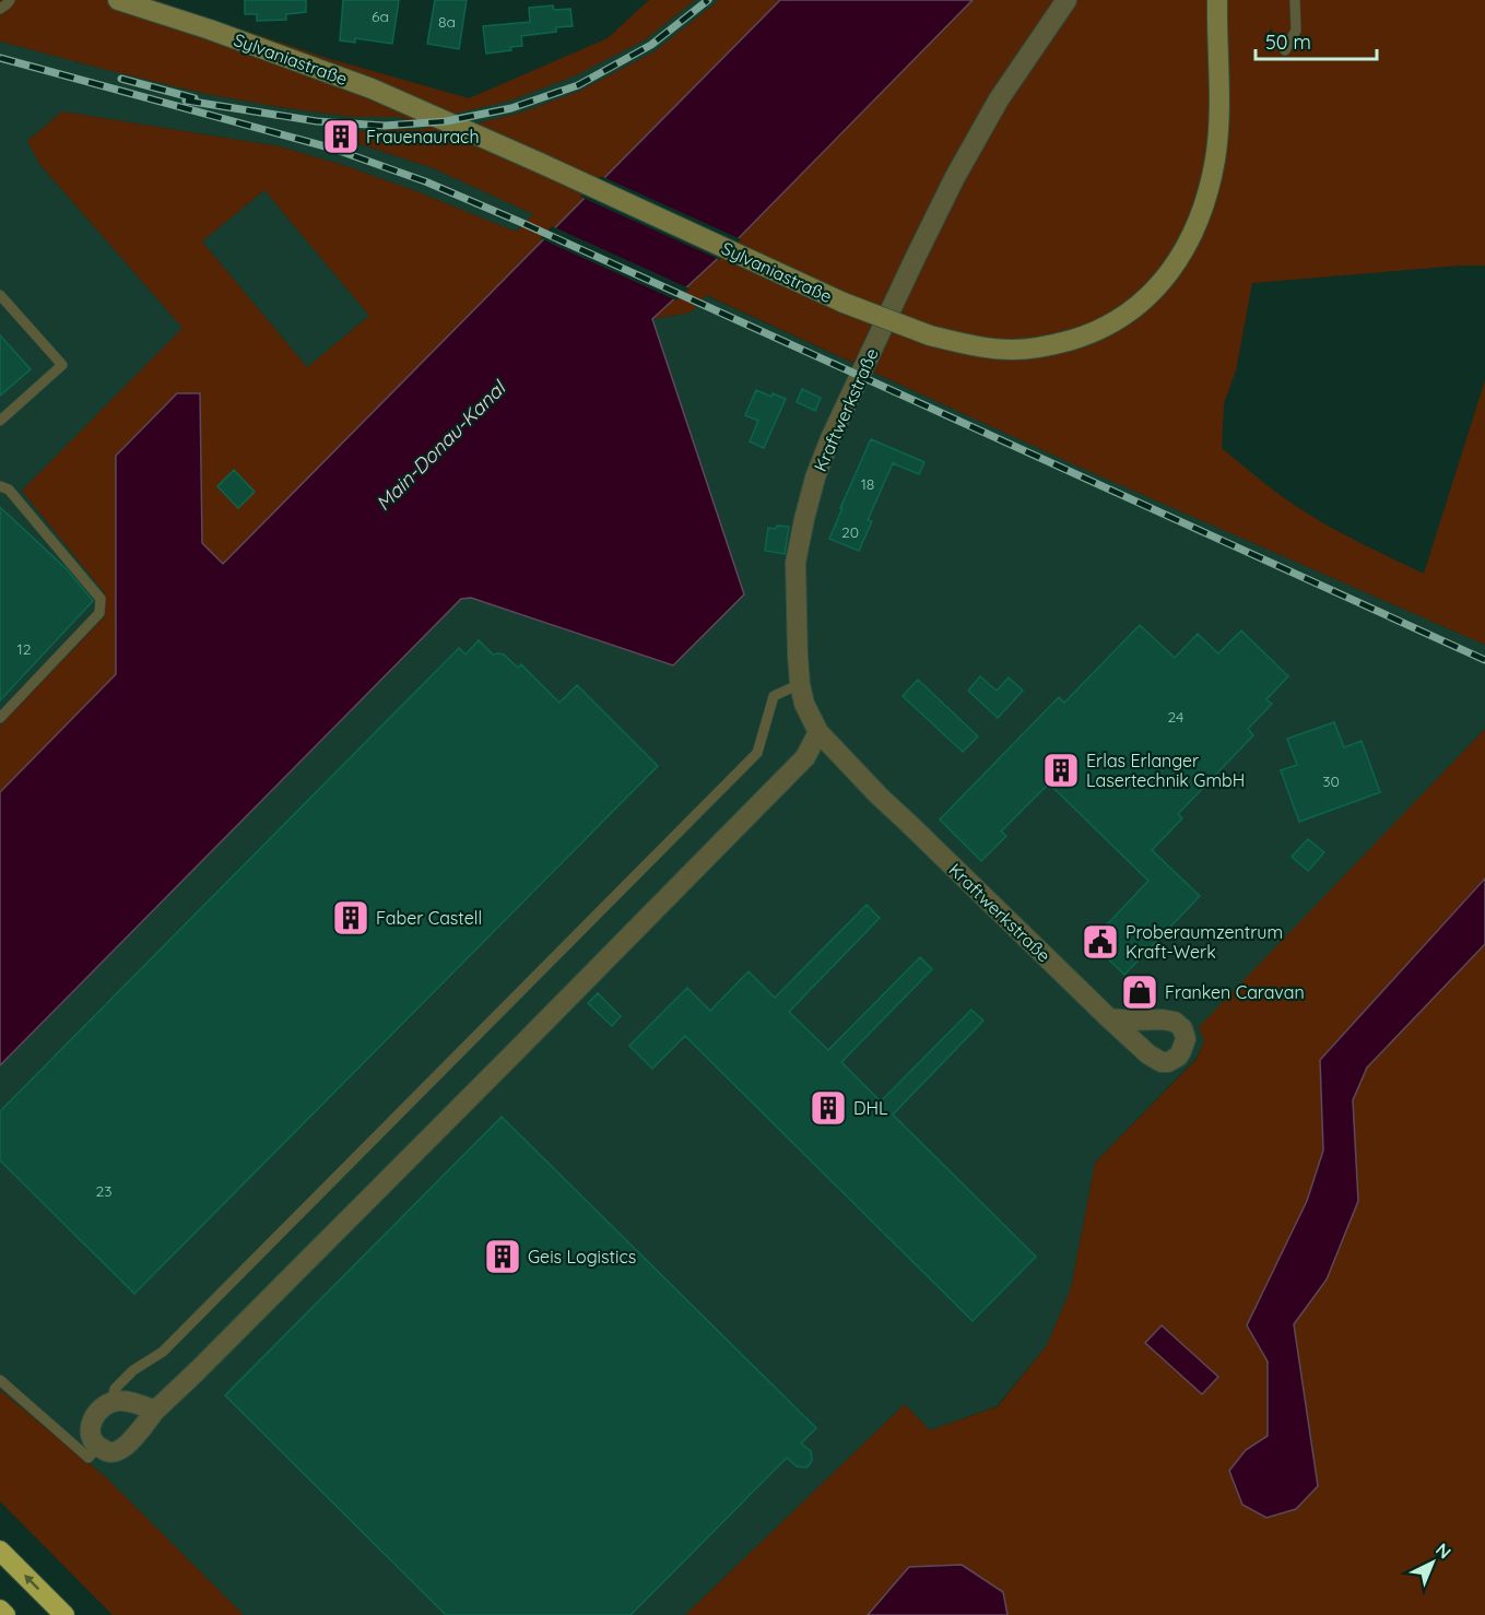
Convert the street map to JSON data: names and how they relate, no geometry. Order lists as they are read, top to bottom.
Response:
{
  "streets": {
    "street": ["Sylvaniastraße", "Kraftwerkstraße"]
  },
  "water": ["Main-Donau-Kanal"],
  "places": {
    "building": [
      "Frauenaurach",
      "Erlas Erlanger Lasertechnik GmbH",
      "Faber Castell",
      "DHL",
      "Geis Logistics"
    ],
    "public building": ["Proberaumzentrum Kraft-Werk"],
    "shop": ["Franken Caravan"]
  },
  "house_numbers": [
    "6a",
    "8a",
    "18",
    "20",
    "12",
    "24",
    "30",
    "23"
  ],
  "scale_bar": "50 m",
  "north": "top right"
}
